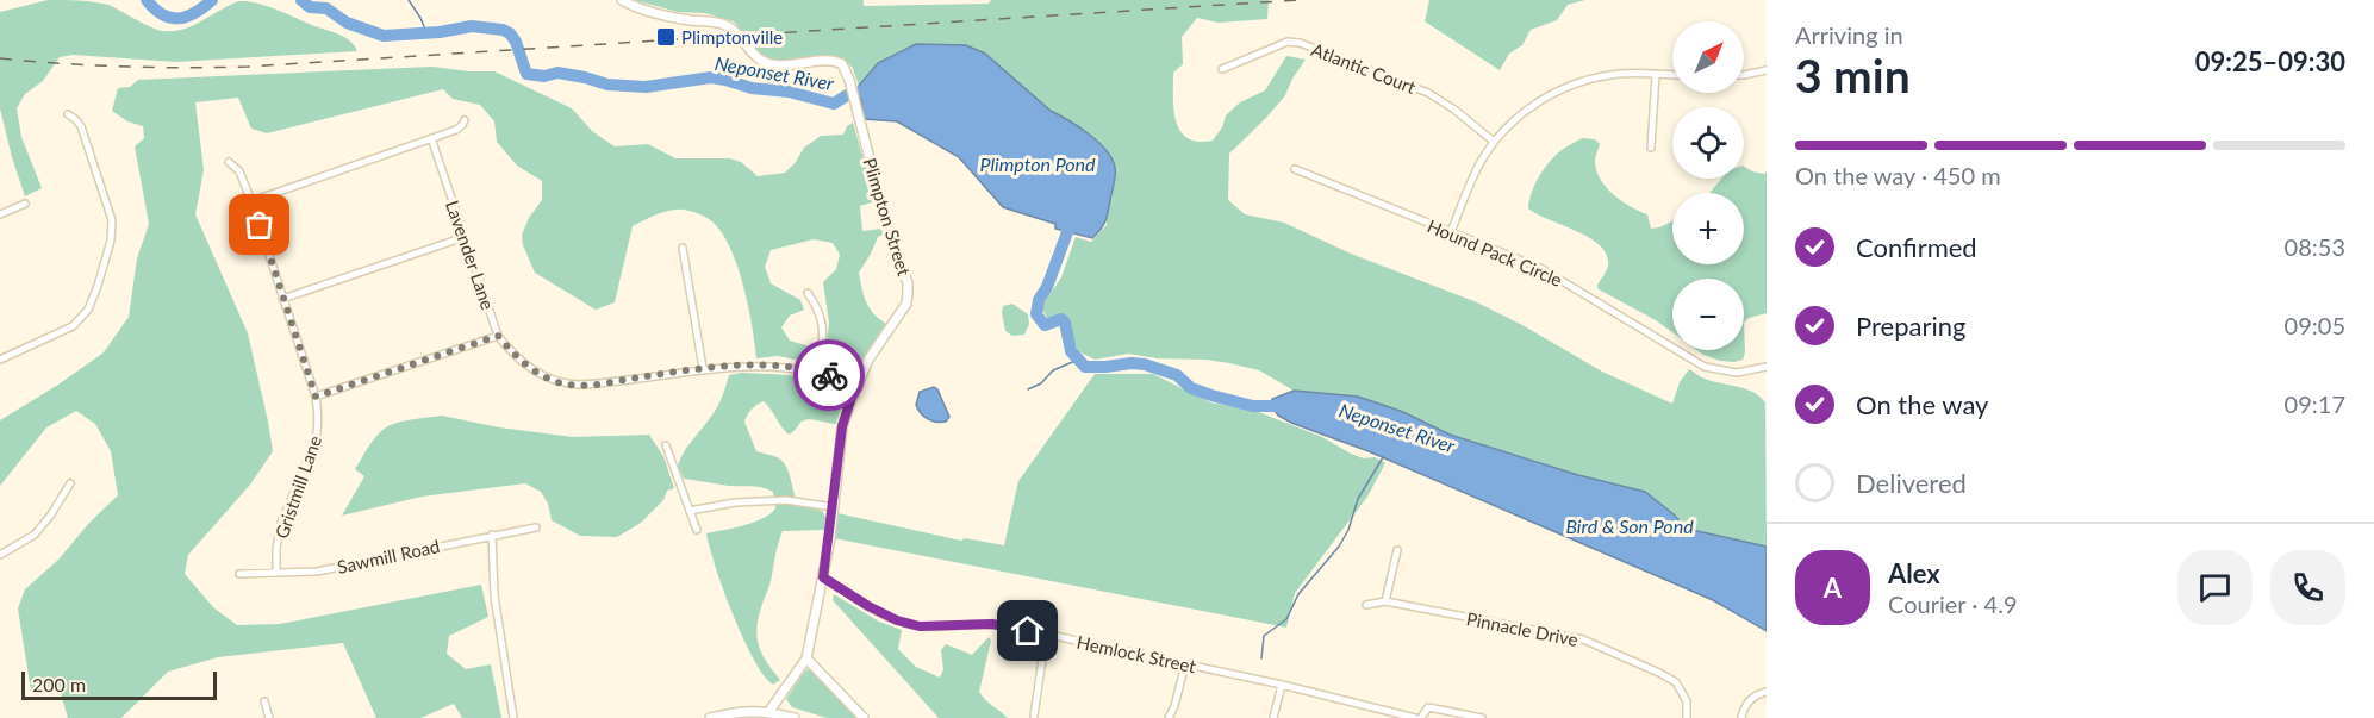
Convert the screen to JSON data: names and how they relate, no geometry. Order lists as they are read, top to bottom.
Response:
{
  "streets": {
    "street": [
      "Atlantic Court",
      "Plimpton Street",
      "Hound Pack Circle",
      "Lavender Lane",
      "Gristmill Lane",
      "Sawmill Road",
      "Pinnacle Drive",
      "Hemlock Street"
    ]
  },
  "crossings": [
    ["Plimpton Street", "Lavender Lane"],
    ["Plimpton Street", "Hemlock Street"],
    ["Gristmill Lane", "Sawmill Road"]
  ],
  "water": ["Neponset River", "Plimpton Pond", "Bird & Son Pond"],
  "places": {
    "transit": ["Plimptonville"]
  },
  "scale_bar": "200 m",
  "north": "top right",
  "page": {
    "heading": ["3 min", "Arriving in", "09:25–09:30"],
    "panel": ["Alex", "Courier · 4.9"],
    "map_buttons": ["+", "−"],
    "bar": "On the way · 450 m",
    "list": [
      ["Confirmed", "08:53"],
      ["Preparing", "09:05"],
      ["On the way", "09:17"],
      "Delivered"
    ],
    "round": "A",
    "scale": "200 m"
  }
}
